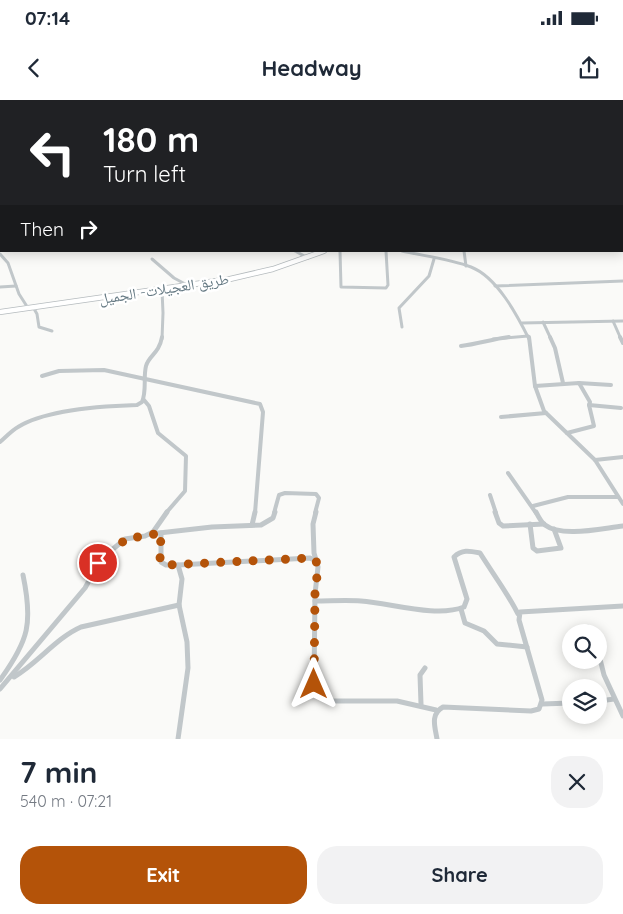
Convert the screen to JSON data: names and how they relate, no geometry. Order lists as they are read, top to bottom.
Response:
{
  "streets": {
    "main road": ["طريق العجيلات- الجميل"]
  },
  "page": {
    "status": "07:14",
    "header": "Headway",
    "turn": ["180 m", "Turn left"],
    "then": "Then",
    "heading": ["7 min", "540 m · 07:21"],
    "buttons": ["Exit", "Share"]
  }
}
